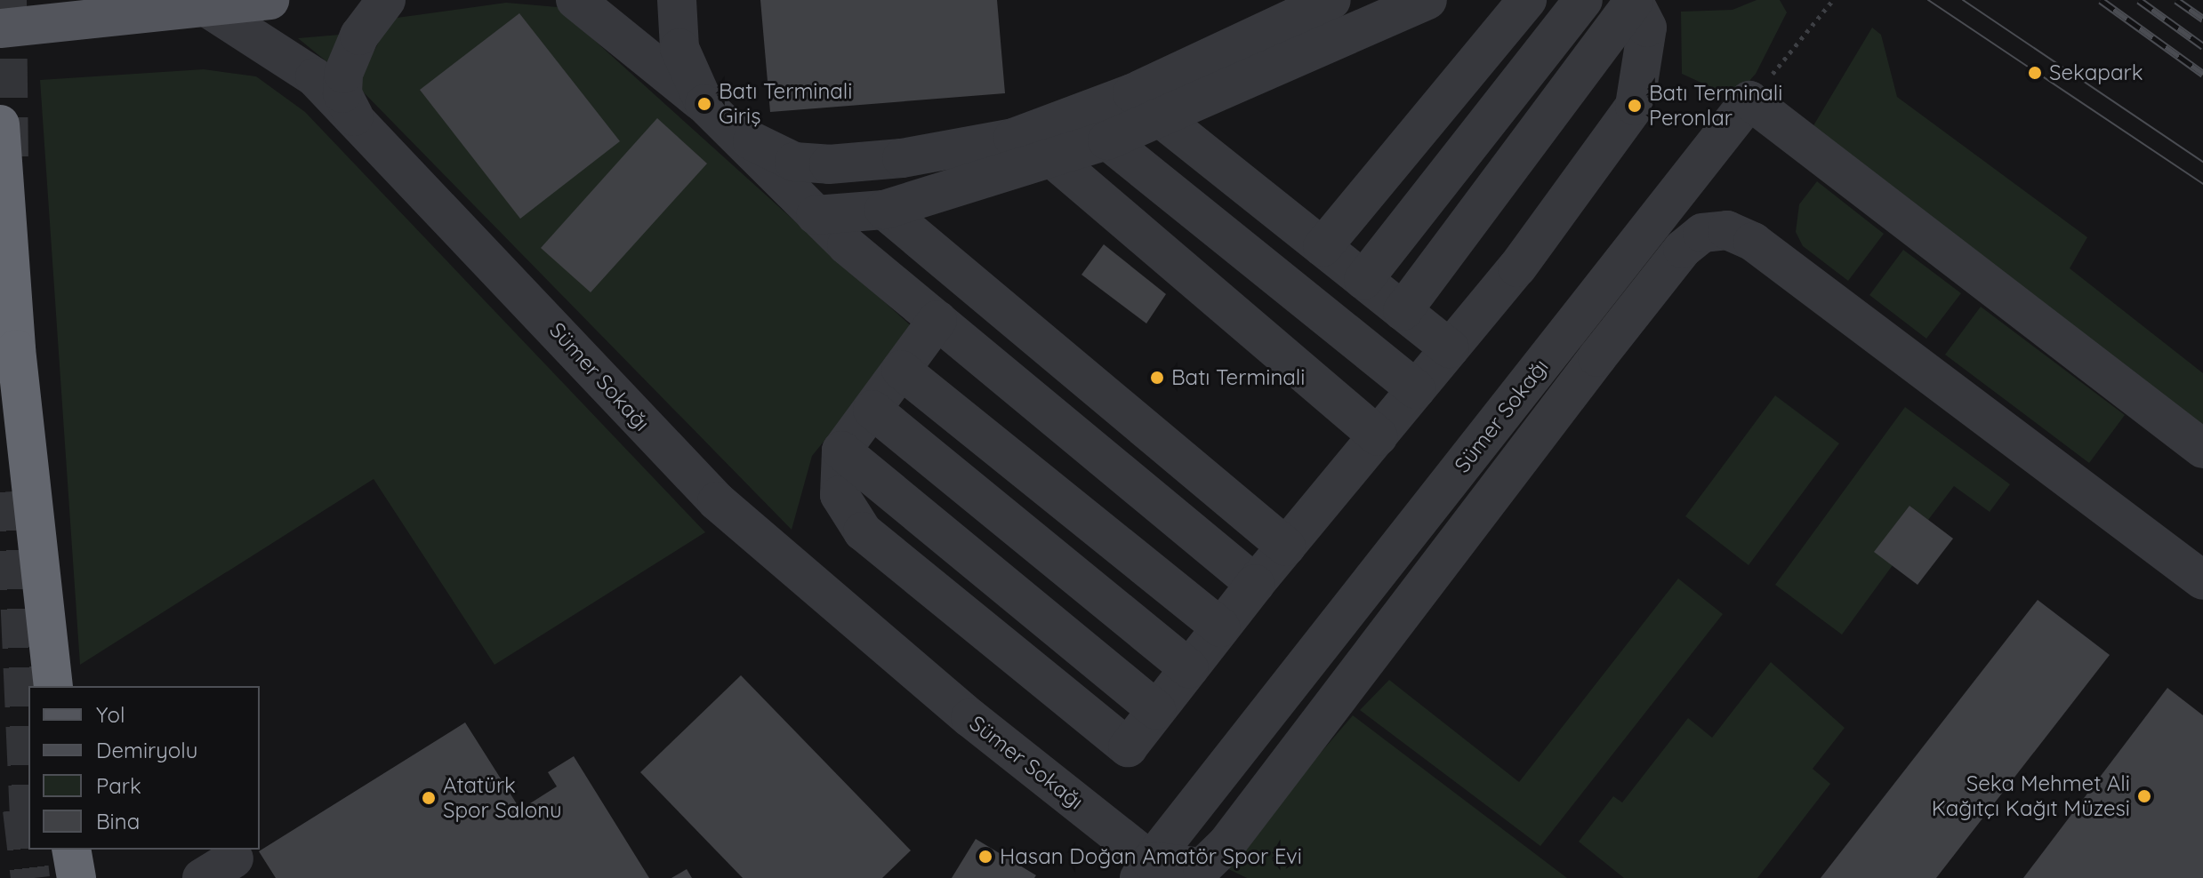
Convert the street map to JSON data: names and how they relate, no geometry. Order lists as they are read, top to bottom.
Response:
{
  "streets": {
    "street": ["Sümer Sokağı"]
  },
  "places": [
    "Sekapark",
    "Batı Terminali Giriş",
    "Batı Terminali Peronlar",
    "Batı Terminali",
    "Seka Mehmet Ali Kağıtçı Kağıt Müzesi",
    "Atatürk Spor Salonu",
    "Hasan Doğan Amatör Spor Evi"
  ],
  "legend": [
    "Yol",
    "Demiryolu",
    "Park",
    "Bina"
  ]
}
